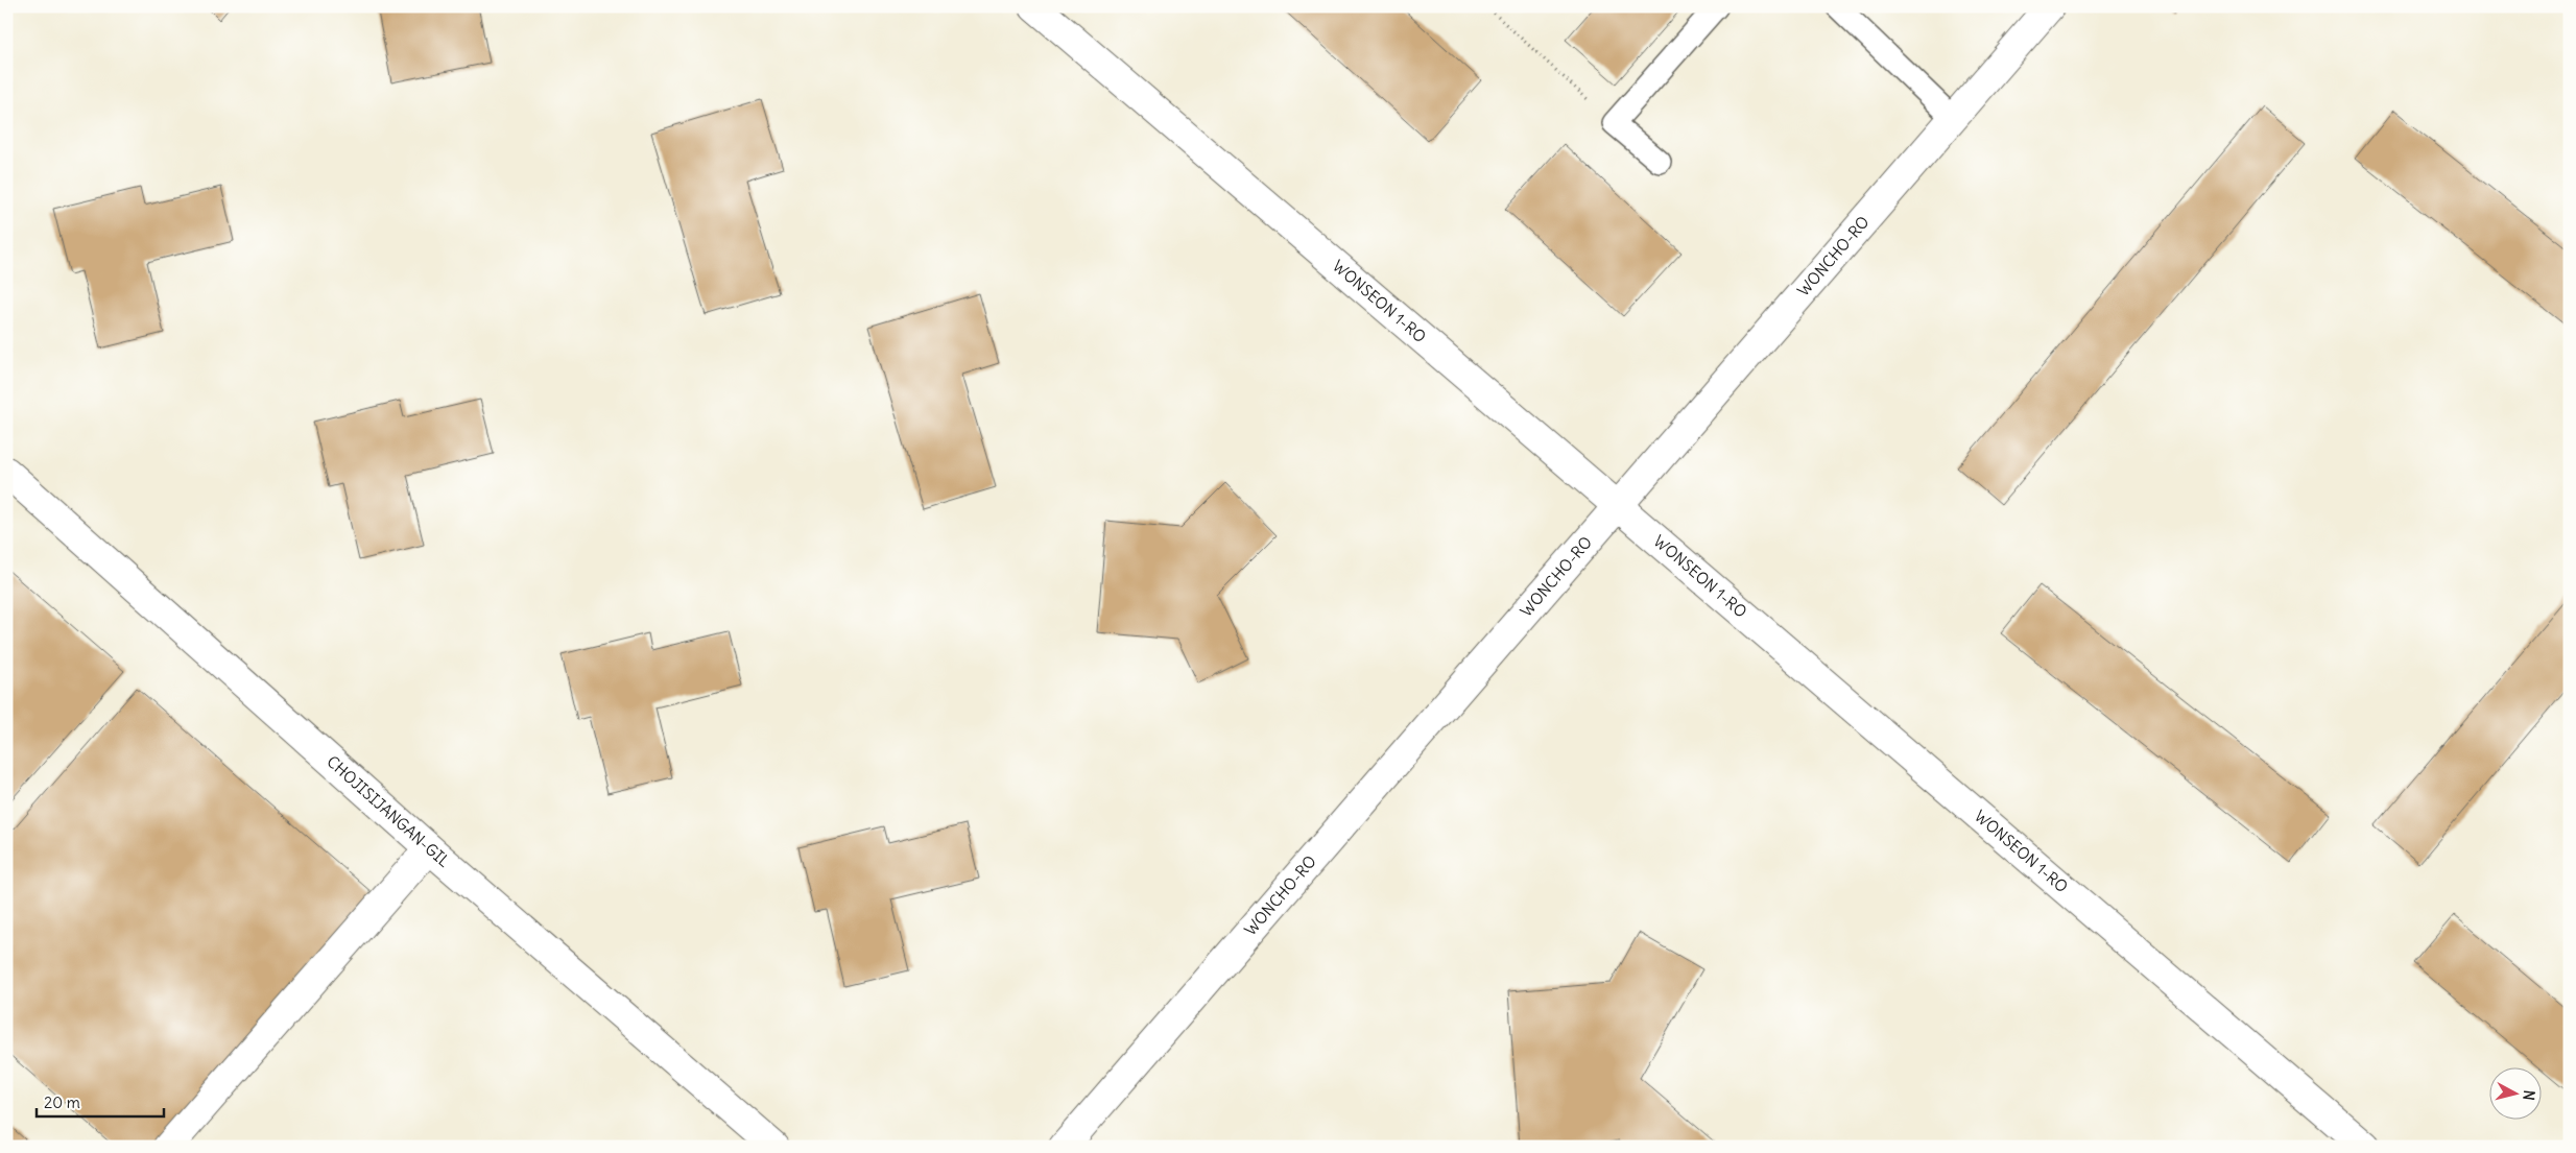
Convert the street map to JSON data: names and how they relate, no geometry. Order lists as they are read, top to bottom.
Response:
{
  "streets": {
    "street": ["WONCHO-RO", "WONSEON 1-RO", "CHOJISIJANGAN-GIL"]
  },
  "crossings": [
    ["WONCHO-RO", "WONSEON 1-RO"]
  ],
  "scale_bar": "20 m",
  "north": "right"
}
